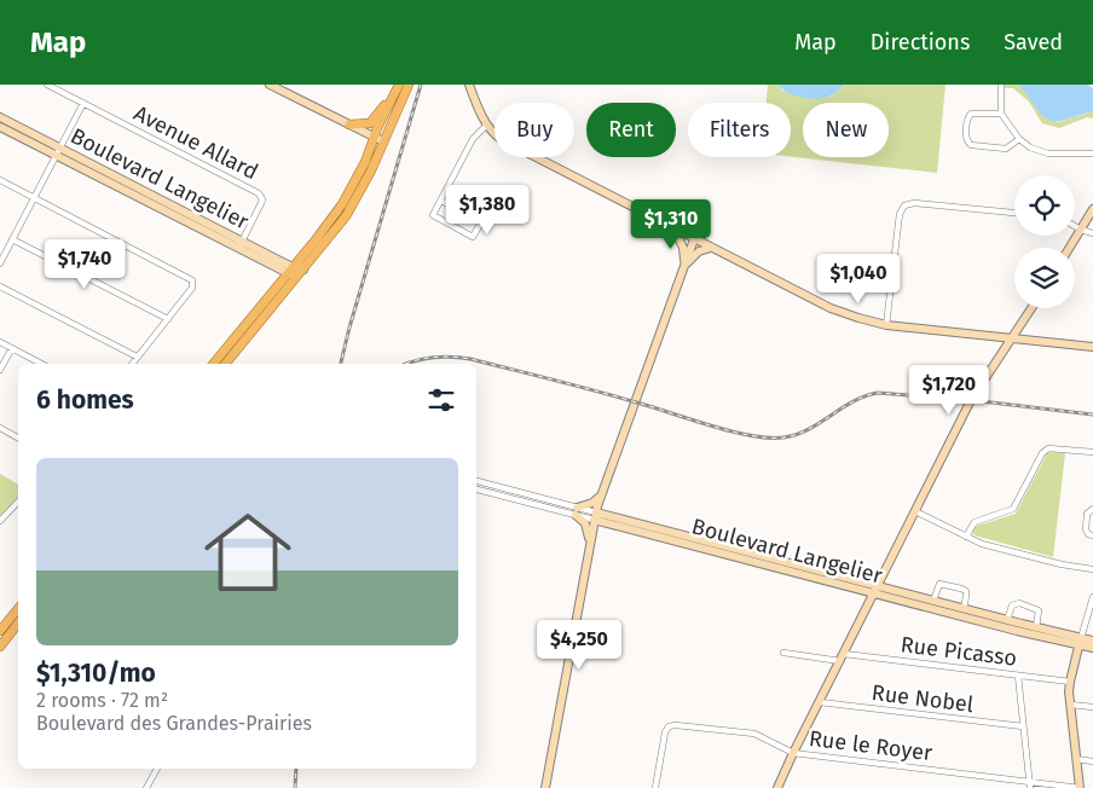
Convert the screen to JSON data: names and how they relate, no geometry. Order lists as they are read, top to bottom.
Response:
{
  "streets": {
    "main road": ["Boulevard Langelier"],
    "street": [
      "Avenue Allard",
      "Rue Picasso",
      "Rue Nobel",
      "Rue le Royer"
    ]
  },
  "crossings": [
    ["Avenue Allard", "Boulevard Langelier"]
  ],
  "page": {
    "header": "Map",
    "nav": ["Map", "Directions", "Saved"],
    "chip": [
      "Buy",
      "Rent",
      "Filters",
      "New"
    ],
    "price": [
      "$1,380",
      "$1,310",
      "$1,740",
      "$1,040",
      "$1,720",
      "$4,250"
    ],
    "heading": "6 homes",
    "list": [
      {
        "name": "$1,310/mo",
        "note": "2 rooms · 72 m² · Boulevard des Grandes-Prairies"
      }
    ]
  }
}
